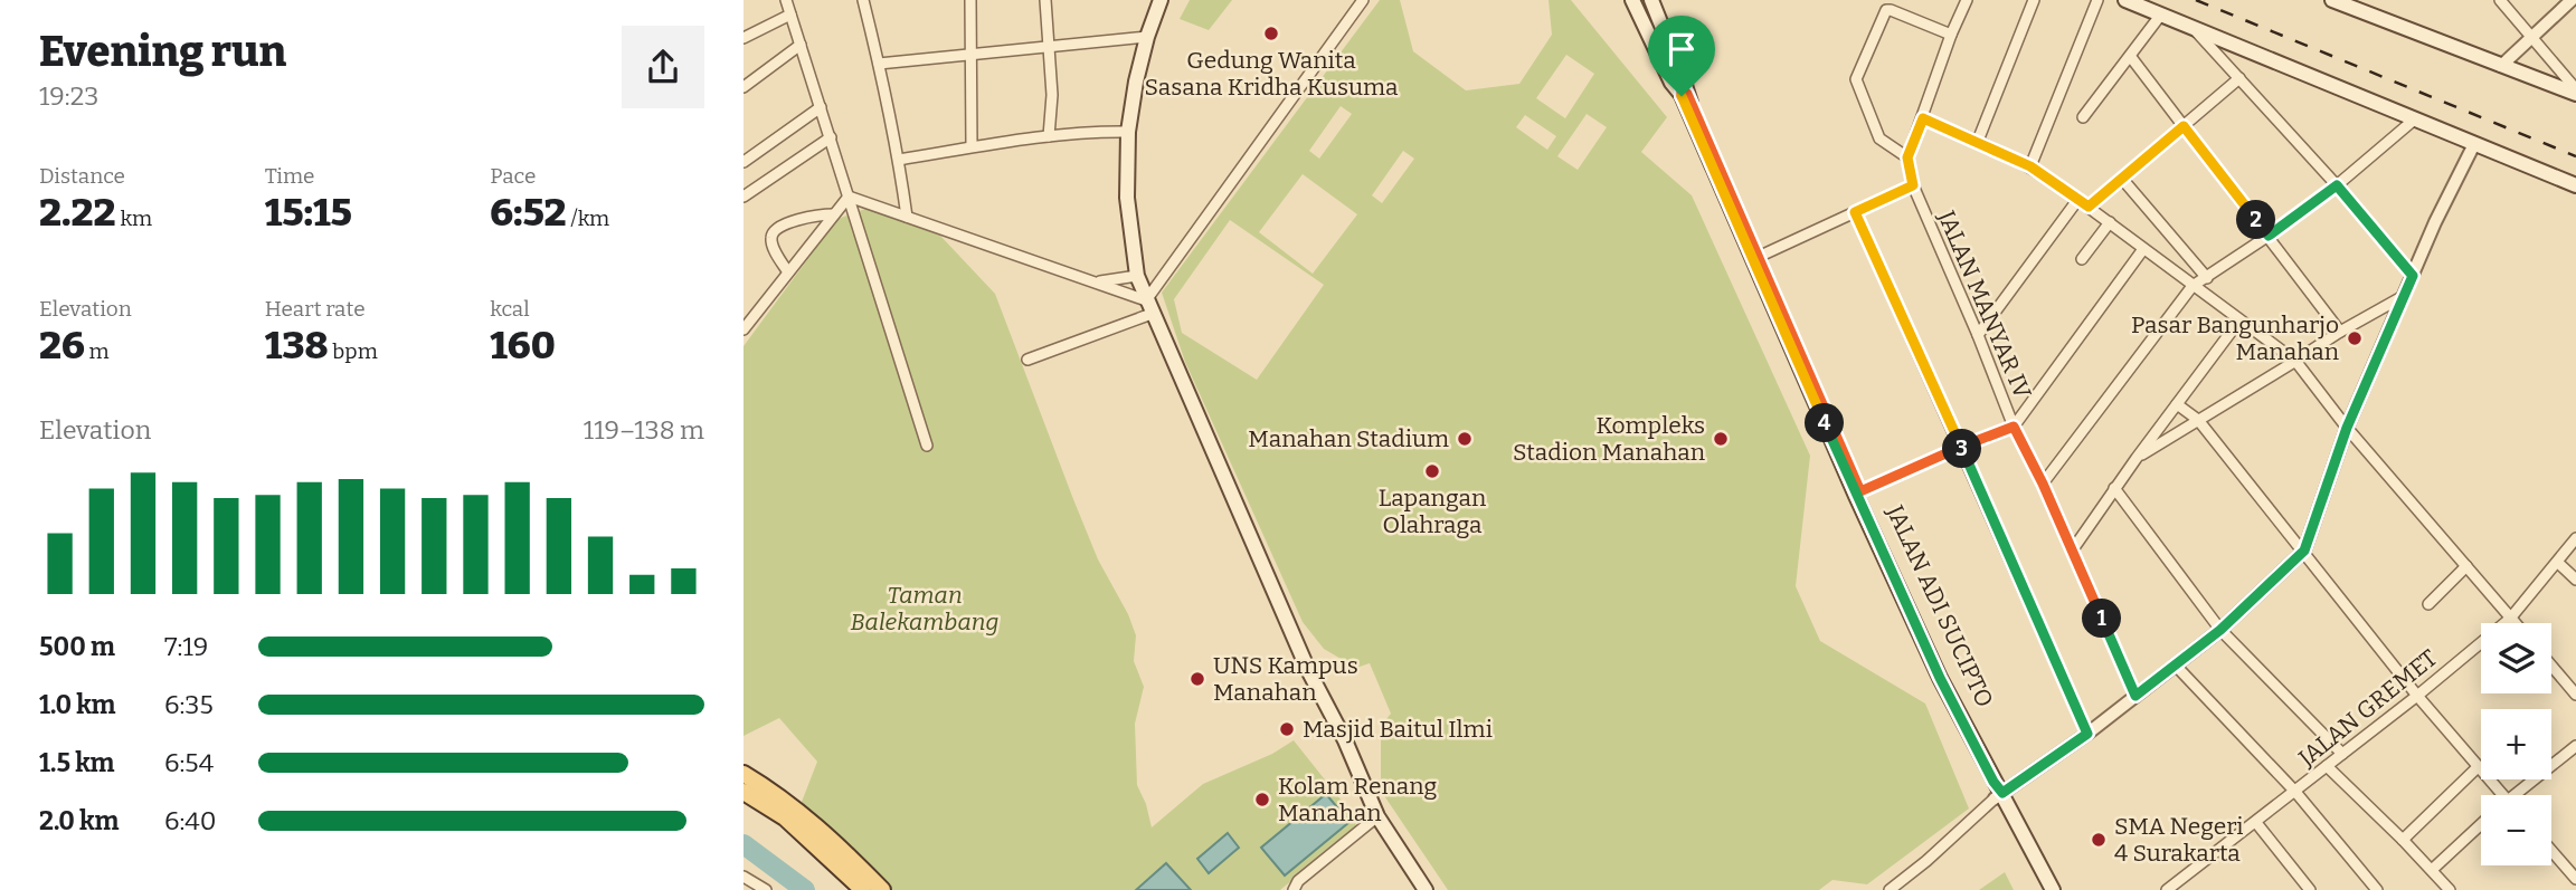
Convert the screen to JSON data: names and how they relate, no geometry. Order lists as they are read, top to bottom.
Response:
{
  "streets": {
    "main road": ["JALAN ADI SUCIPTO"],
    "street": ["JALAN MANYAR IV", "JALAN GREMET"]
  },
  "parks": ["Taman Balekambang"],
  "places": [
    "Gedung Wanita Sasana Kridha Kusuma",
    "Pasar Bangunharjo Manahan",
    "Manahan Stadium",
    "Kompleks Stadion Manahan",
    "Lapangan Olahraga",
    "UNS Kampus Manahan",
    "Masjid Baitul Ilmi",
    "Kolam Renang Manahan",
    "SMA Negeri 4 Surakarta"
  ],
  "page": {
    "heading": ["Evening run", "19:23"],
    "stats": [
      ["Distance", "2.22 km"],
      ["Time", "15:15"],
      ["Pace", "6:52 /km"],
      ["Elevation", "26 m"],
      ["Heart rate", "138 bpm"],
      ["kcal", "160"]
    ],
    "pins": [
      "2",
      "4",
      "3",
      "1"
    ],
    "chart": ["Elevation", "119–138 m"],
    "list": [
      {
        "name": "500 m",
        "note": "7:19"
      },
      {
        "name": "1.0 km",
        "note": "6:35"
      },
      {
        "name": "1.5 km",
        "note": "6:54"
      },
      {
        "name": "2.0 km",
        "note": "6:40"
      }
    ],
    "map_buttons": ["+", "−"]
  }
}
